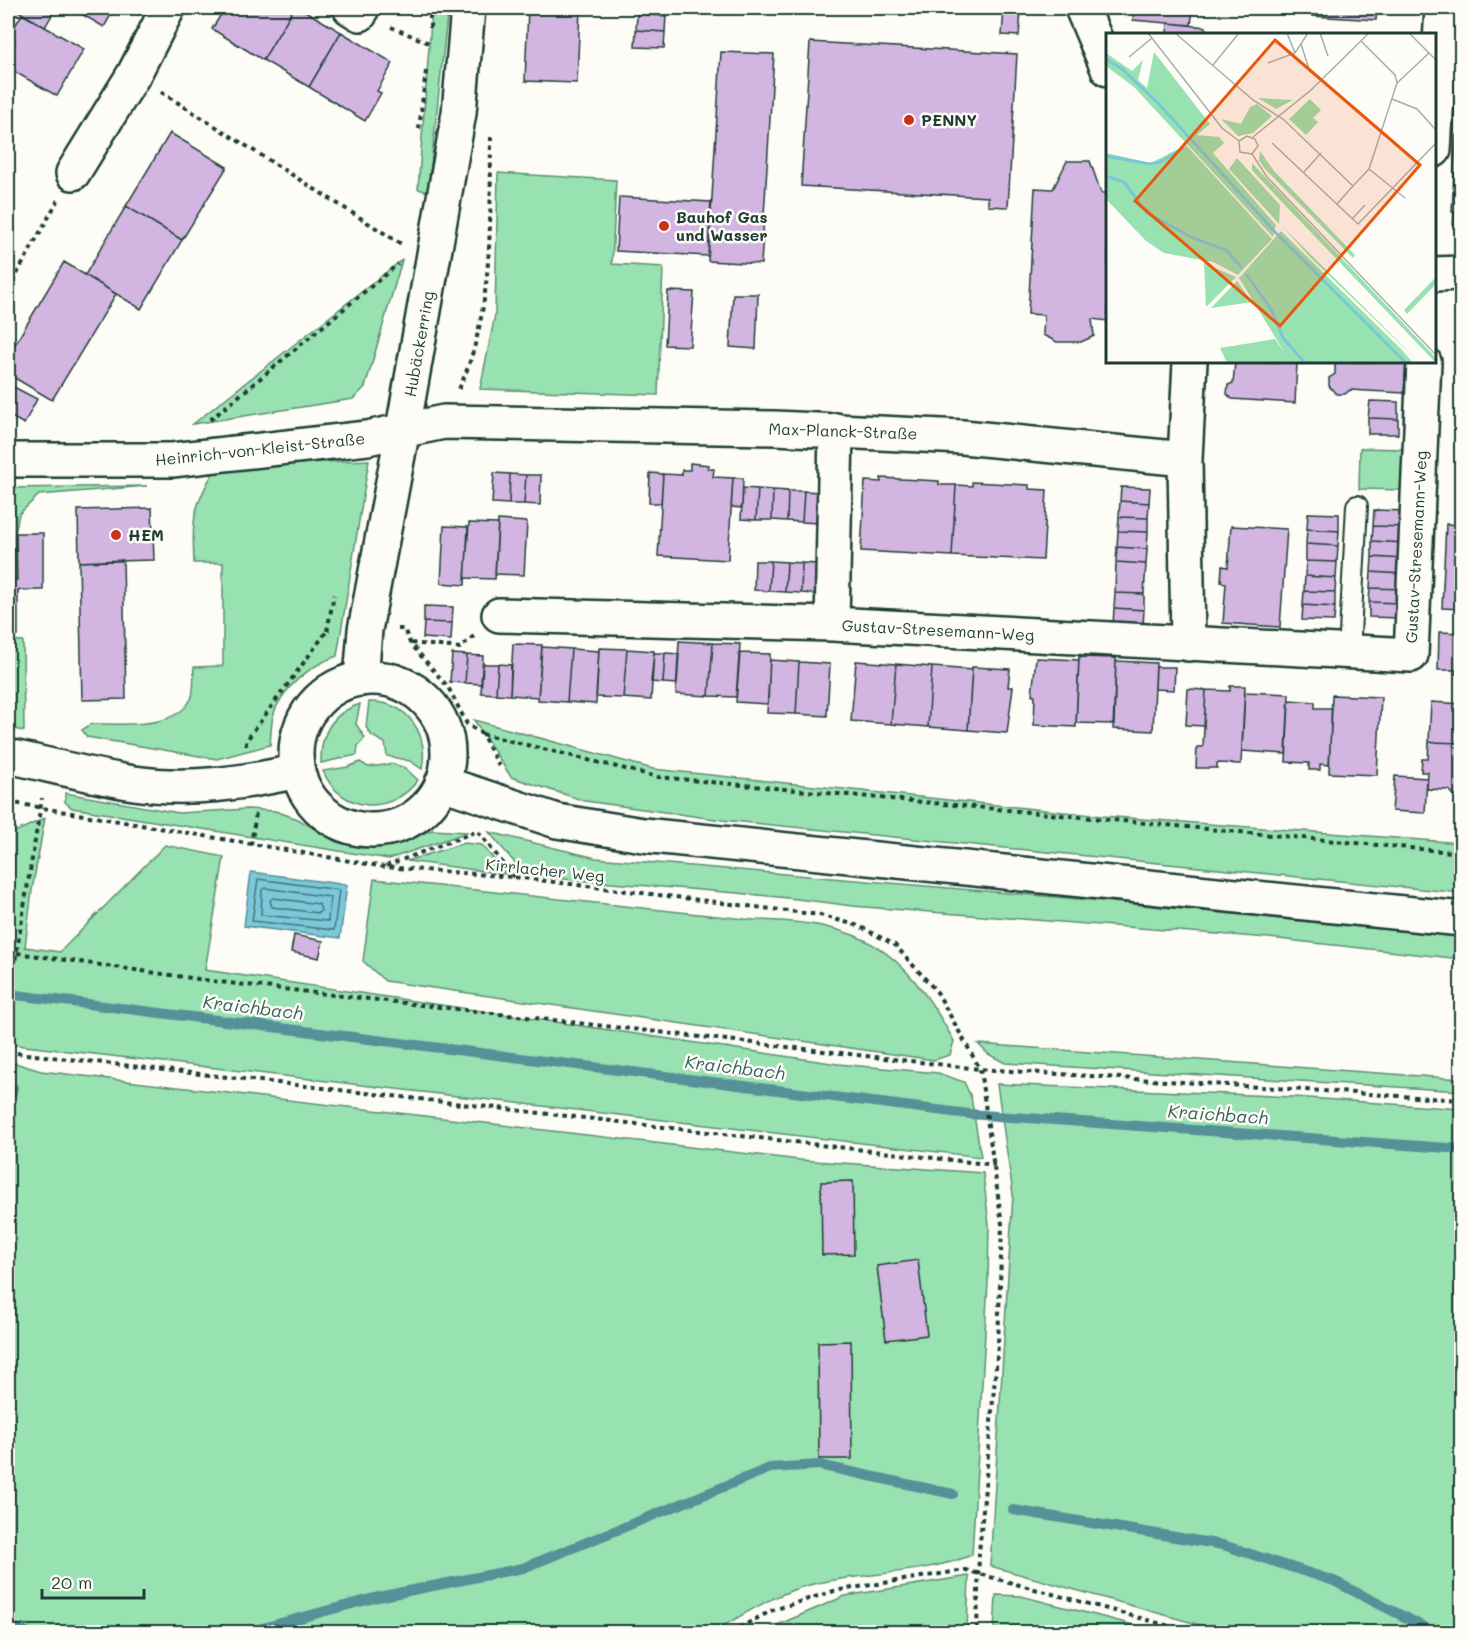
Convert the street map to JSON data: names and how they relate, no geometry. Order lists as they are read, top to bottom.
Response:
{
  "streets": {
    "street": [
      "Hubäckerring",
      "Max-Planck-Straße",
      "Heinrich-von-Kleist-Straße",
      "Gustav-Stresemann-Weg"
    ],
    "path": ["Kirrlacher Weg"]
  },
  "crossings": [
    ["Hubäckerring", "Max-Planck-Straße"],
    ["Hubäckerring", "Heinrich-von-Kleist-Straße"],
    ["Max-Planck-Straße", "Heinrich-von-Kleist-Straße"],
    ["Max-Planck-Straße", "Gustav-Stresemann-Weg"]
  ],
  "water": ["Kraichbach"],
  "places": ["PENNY", "Bauhof Gas und Wasser", "HEM"],
  "scale_bar": "20 m"
}
